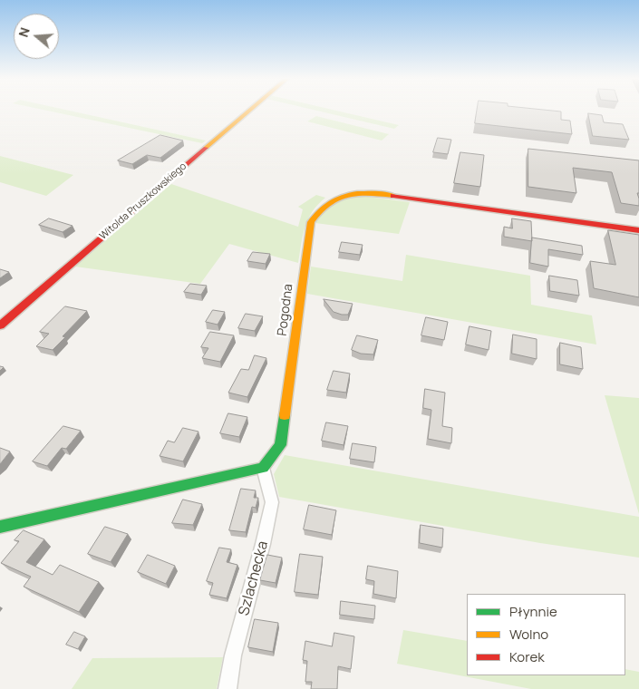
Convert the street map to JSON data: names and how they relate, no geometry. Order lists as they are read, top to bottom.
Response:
{
  "streets": {
    "street": ["Witolda Pruszkowskiego", "Pogodna", "Szlachecka"]
  },
  "crossings": [
    ["Pogodna", "Szlachecka"]
  ],
  "legend": ["Płynnie", "Wolno", "Korek"],
  "north": "left"
}
